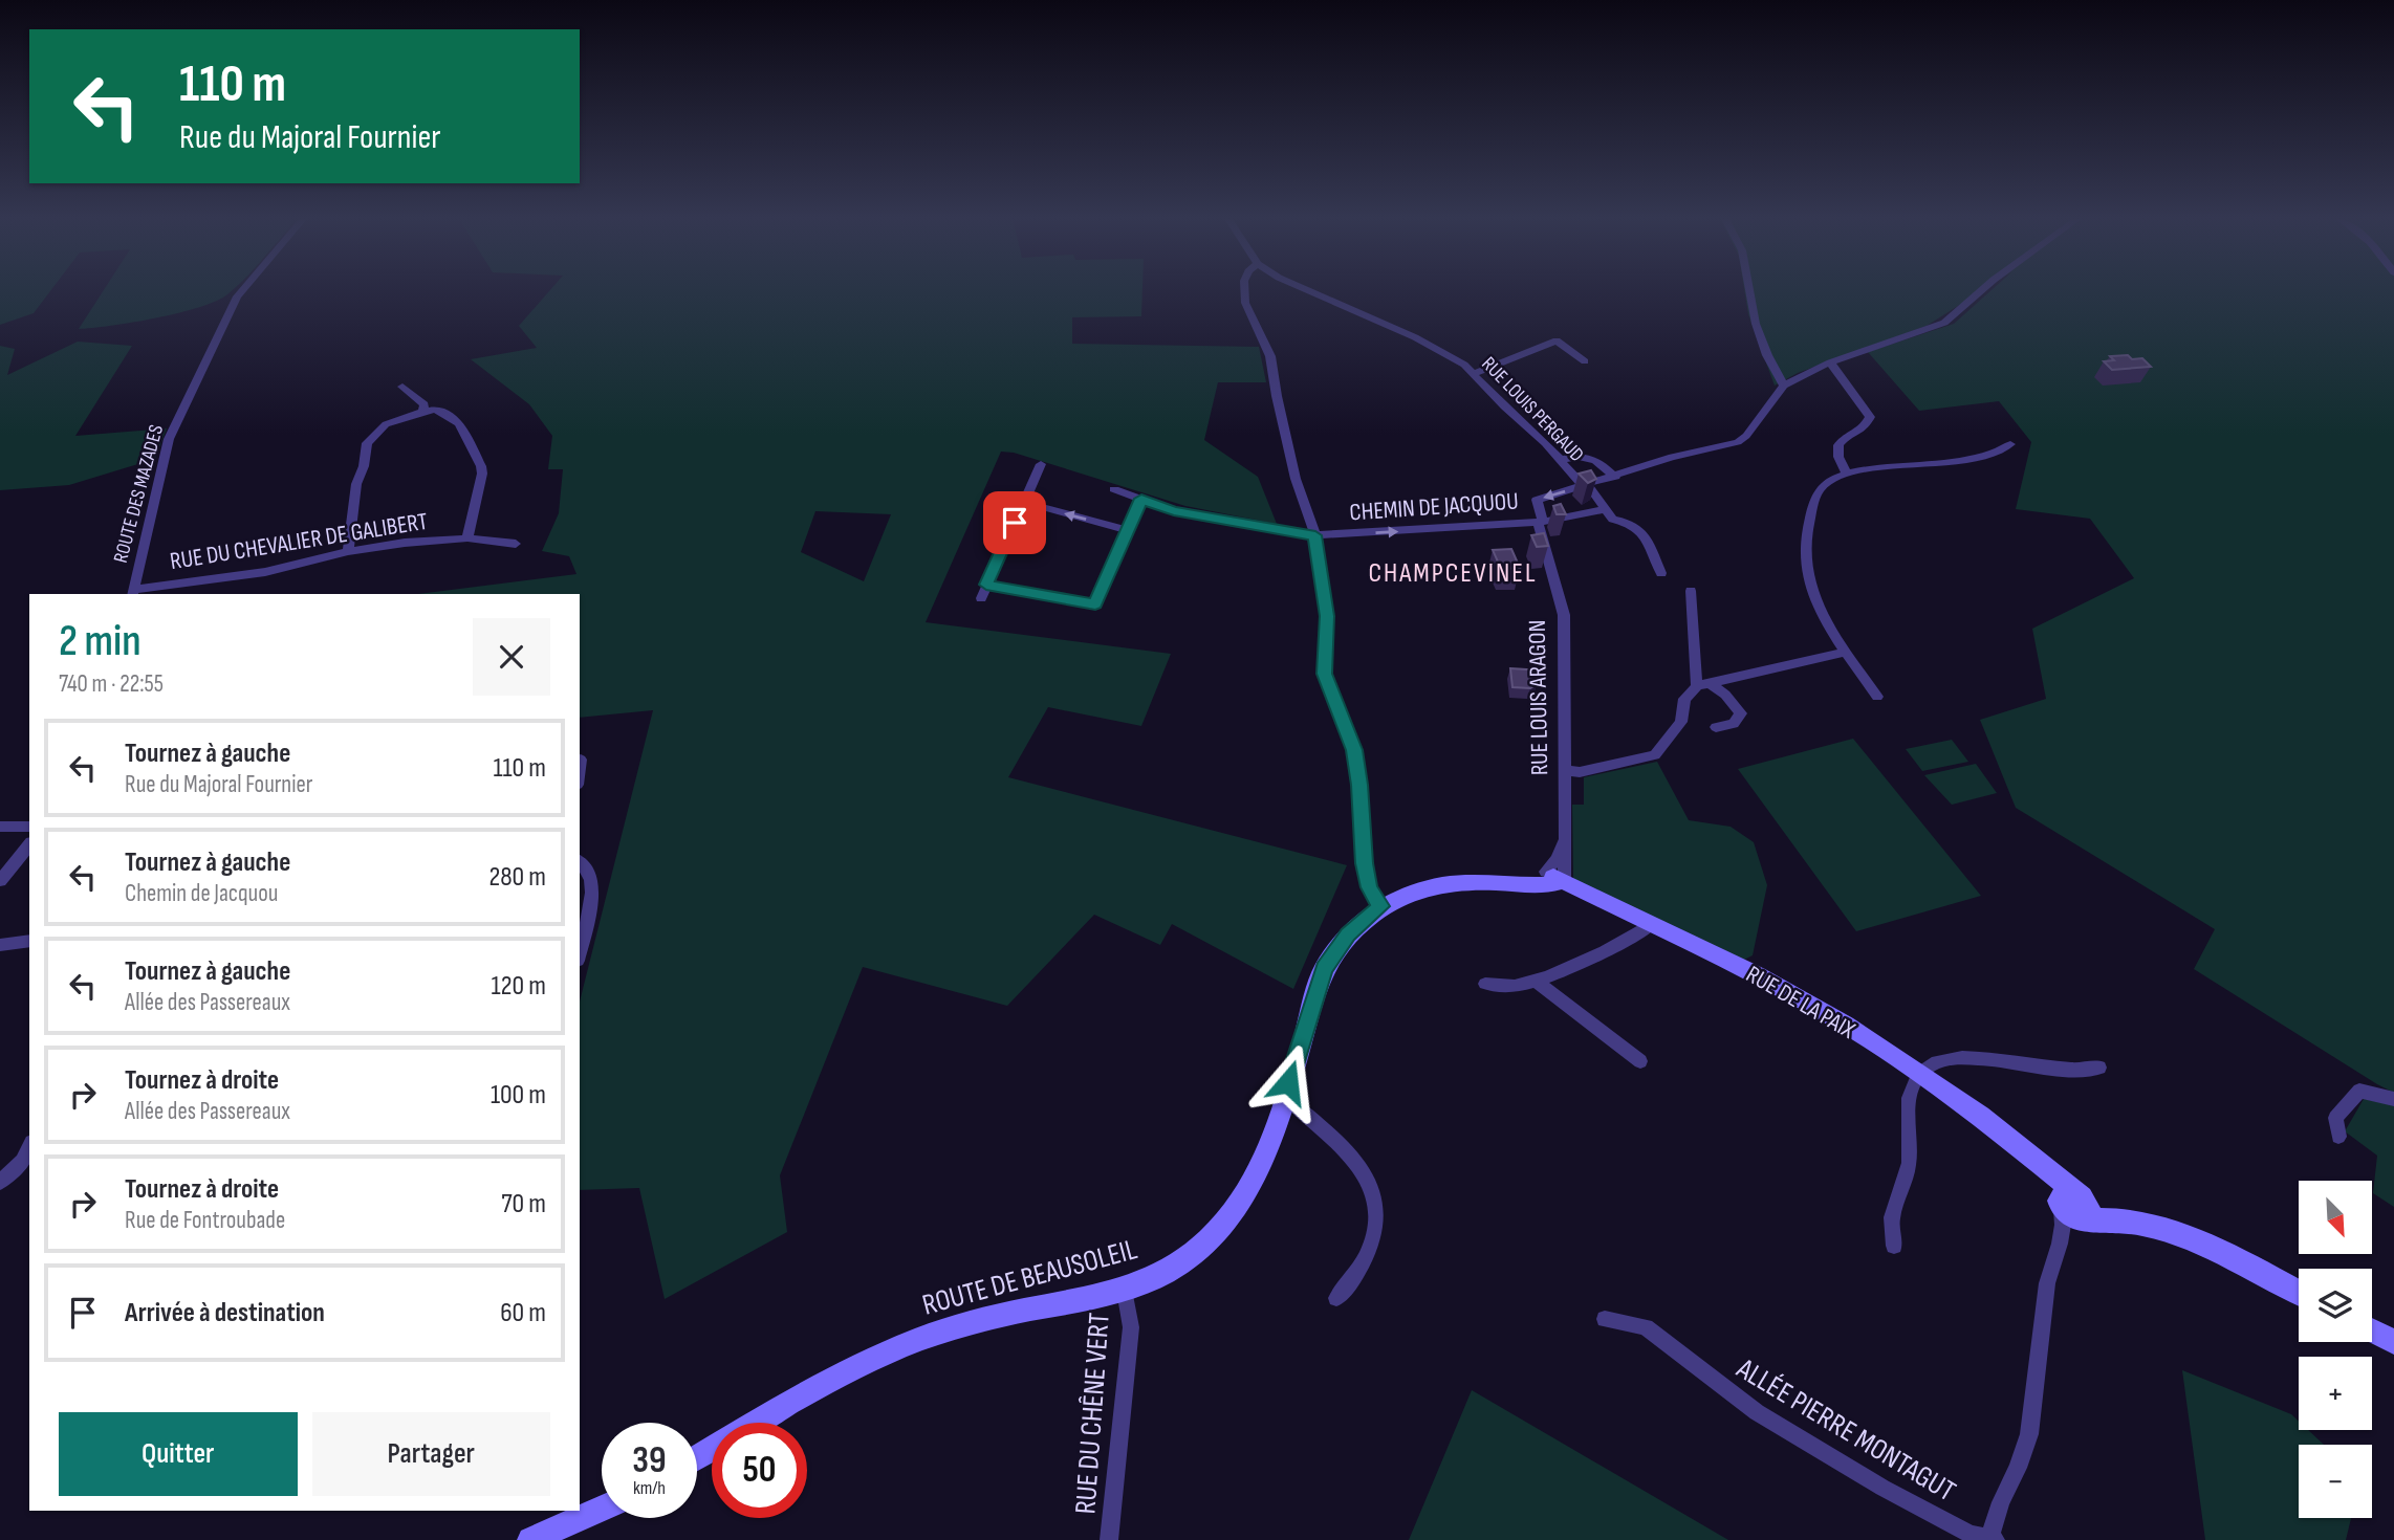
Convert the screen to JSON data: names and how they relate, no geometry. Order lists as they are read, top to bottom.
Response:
{
  "streets": {
    "main road": ["RUE DE LA PAIX", "ROUTE DE BEAUSOLEIL"],
    "street": [
      "RUE LOUIS PERGAUD",
      "ROUTE DES MAZADES",
      "CHEMIN DE JACQUOU",
      "RUE DU CHEVALIER DE GALIBERT",
      "RUE LOUIS ARAGON",
      "RUE DU CHÊNE VERT",
      "ALLÉE PIERRE MONTAGUT"
    ]
  },
  "crossings": [
    ["ROUTE DES MAZADES", "RUE DU CHEVALIER DE GALIBERT"],
    ["CHEMIN DE JACQUOU", "RUE LOUIS ARAGON"],
    ["RUE LOUIS ARAGON", "RUE DE LA PAIX"],
    ["RUE DE LA PAIX", "ALLÉE PIERRE MONTAGUT"],
    ["ROUTE DE BEAUSOLEIL", "RUE DU CHÊNE VERT"]
  ],
  "one_way": ["CHEMIN DE JACQUOU"],
  "districts": ["CHAMPCEVINEL"],
  "north": "bottom right",
  "page": {
    "turn": ["110 m", "Rue du Majoral Fournier"],
    "heading": ["2 min", "740 m · 22:55"],
    "list": [
      {
        "name": "Tournez à gauche",
        "note": "Rue du Majoral Fournier",
        "value": "110 m"
      },
      {
        "name": "Tournez à gauche",
        "note": "Chemin de Jacquou",
        "value": "280 m"
      },
      {
        "name": "Tournez à gauche",
        "note": "Allée des Passereaux",
        "value": "120 m"
      },
      {
        "name": "Tournez à droite",
        "note": "Allée des Passereaux",
        "value": "100 m"
      },
      {
        "name": "Tournez à droite",
        "note": "Rue de Fontroubade",
        "value": "70 m"
      },
      {
        "name": "Arrivée à destination",
        "value": "60 m"
      }
    ],
    "map_buttons": ["+", "−"],
    "buttons": ["Quitter", "Partager"],
    "speed": "39 km/h",
    "limit": "50"
  }
}
